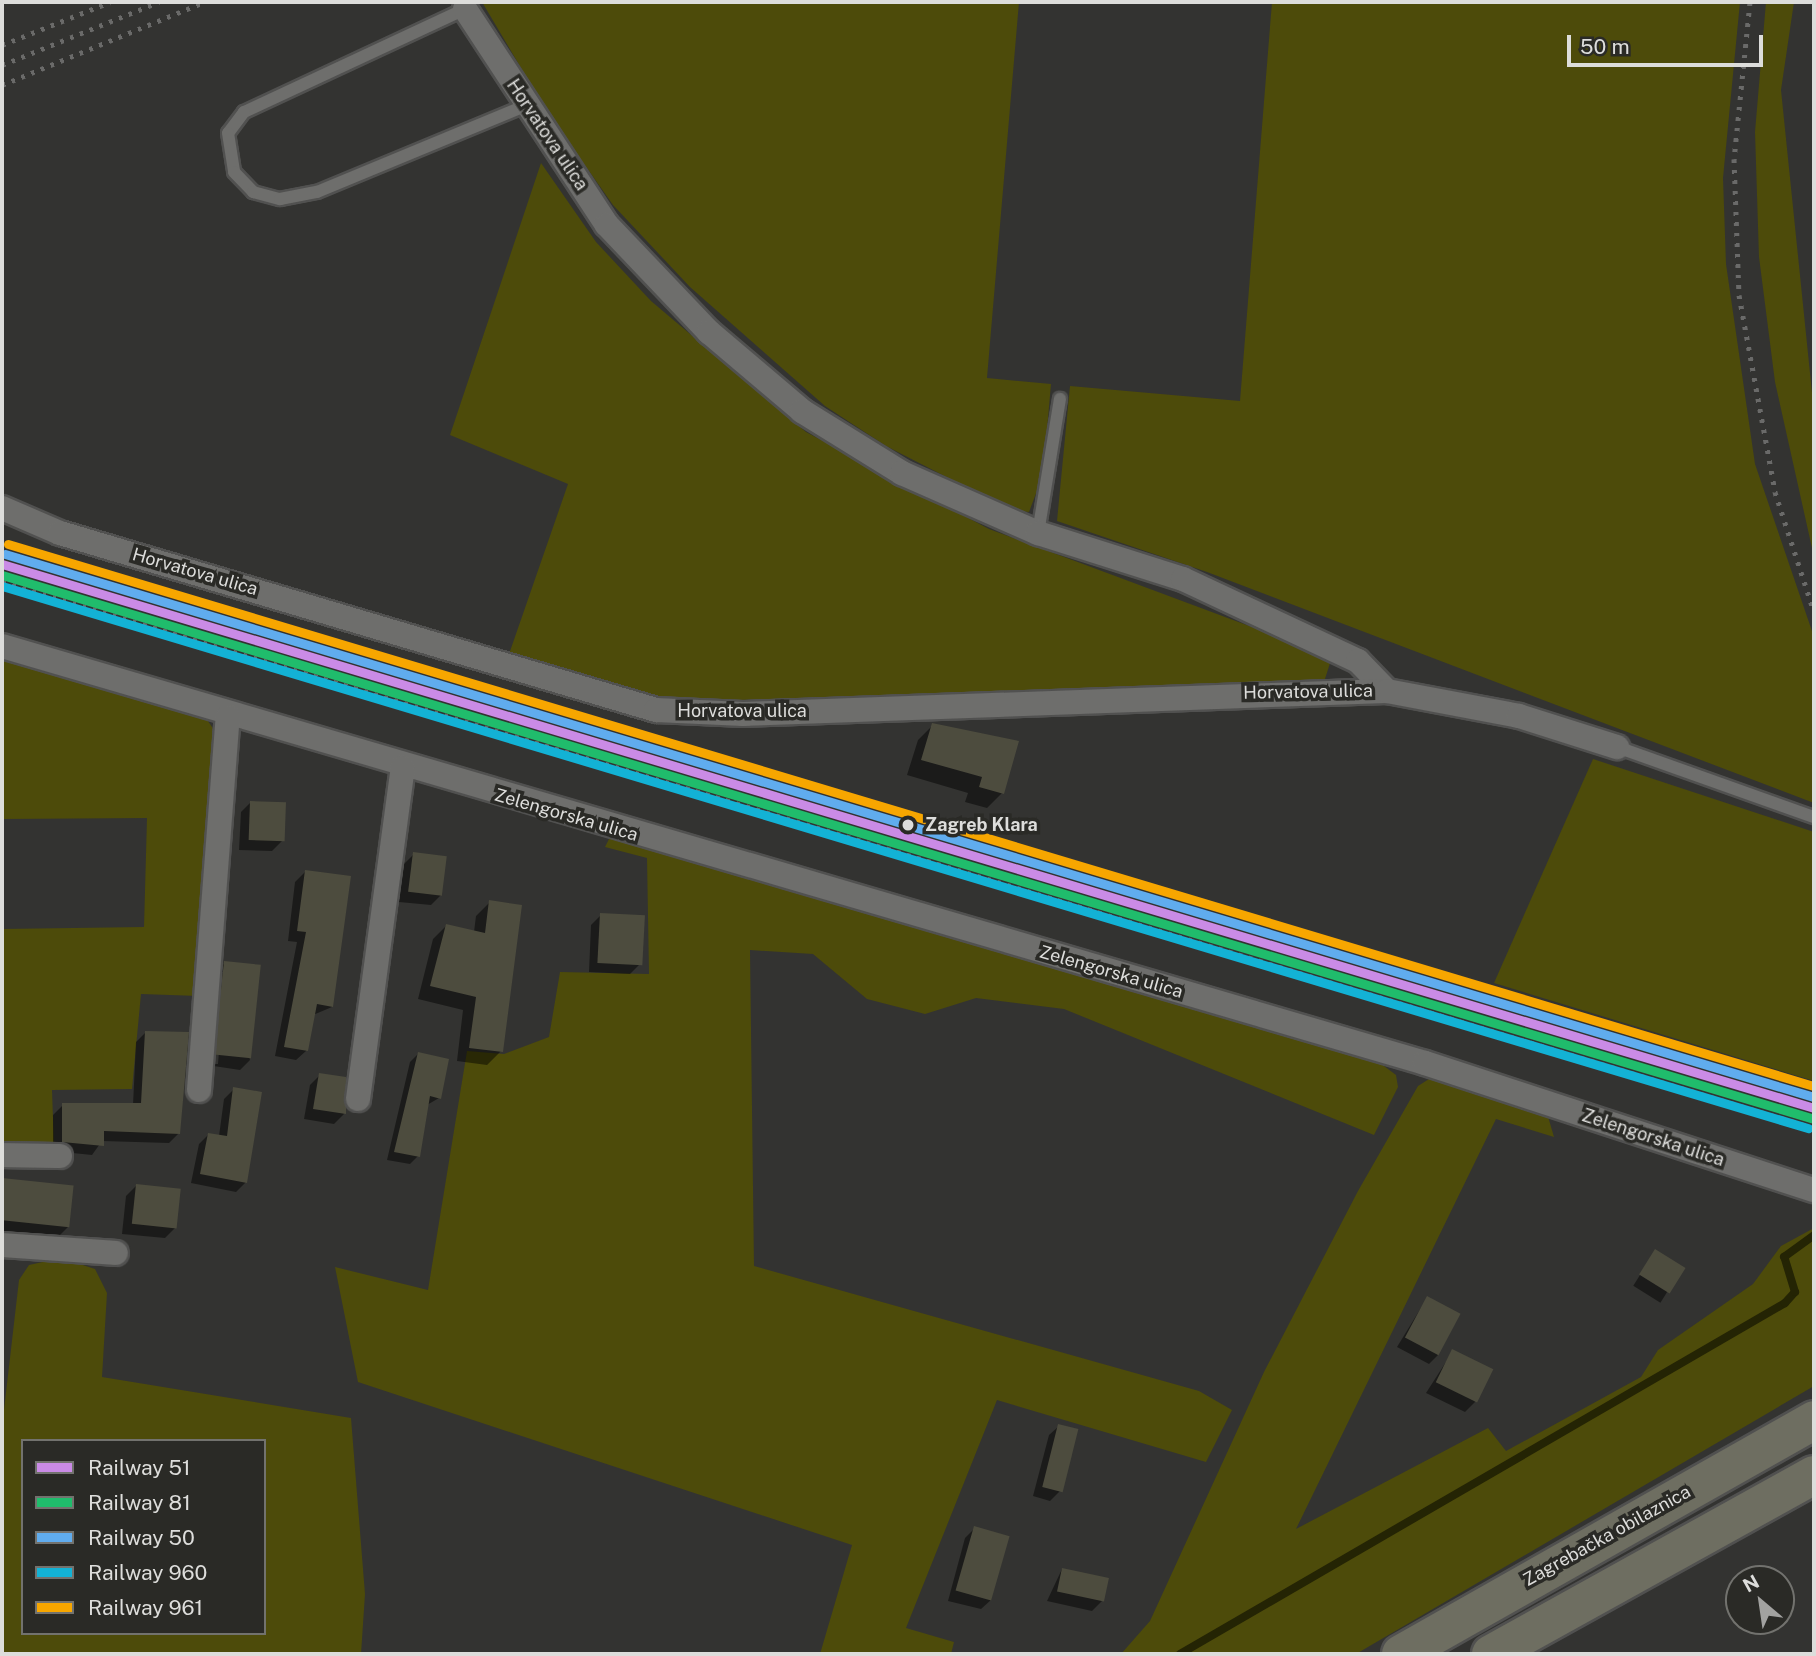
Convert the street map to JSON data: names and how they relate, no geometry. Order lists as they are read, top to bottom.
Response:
{
  "streets": {
    "highway": ["Zagrebačka obilaznica"],
    "street": ["Horvatova ulica", "Zelengorska ulica"]
  },
  "places": ["Zagreb Klara"],
  "lines": [
    "rail line 961",
    "rail line 50",
    "rail line 51",
    "rail line 81",
    "rail line 960"
  ],
  "legend": [
    "Railway 51",
    "Railway 81",
    "Railway 50",
    "Railway 960",
    "Railway 961"
  ],
  "scale_bar": "50 m",
  "north": "top left"
}
